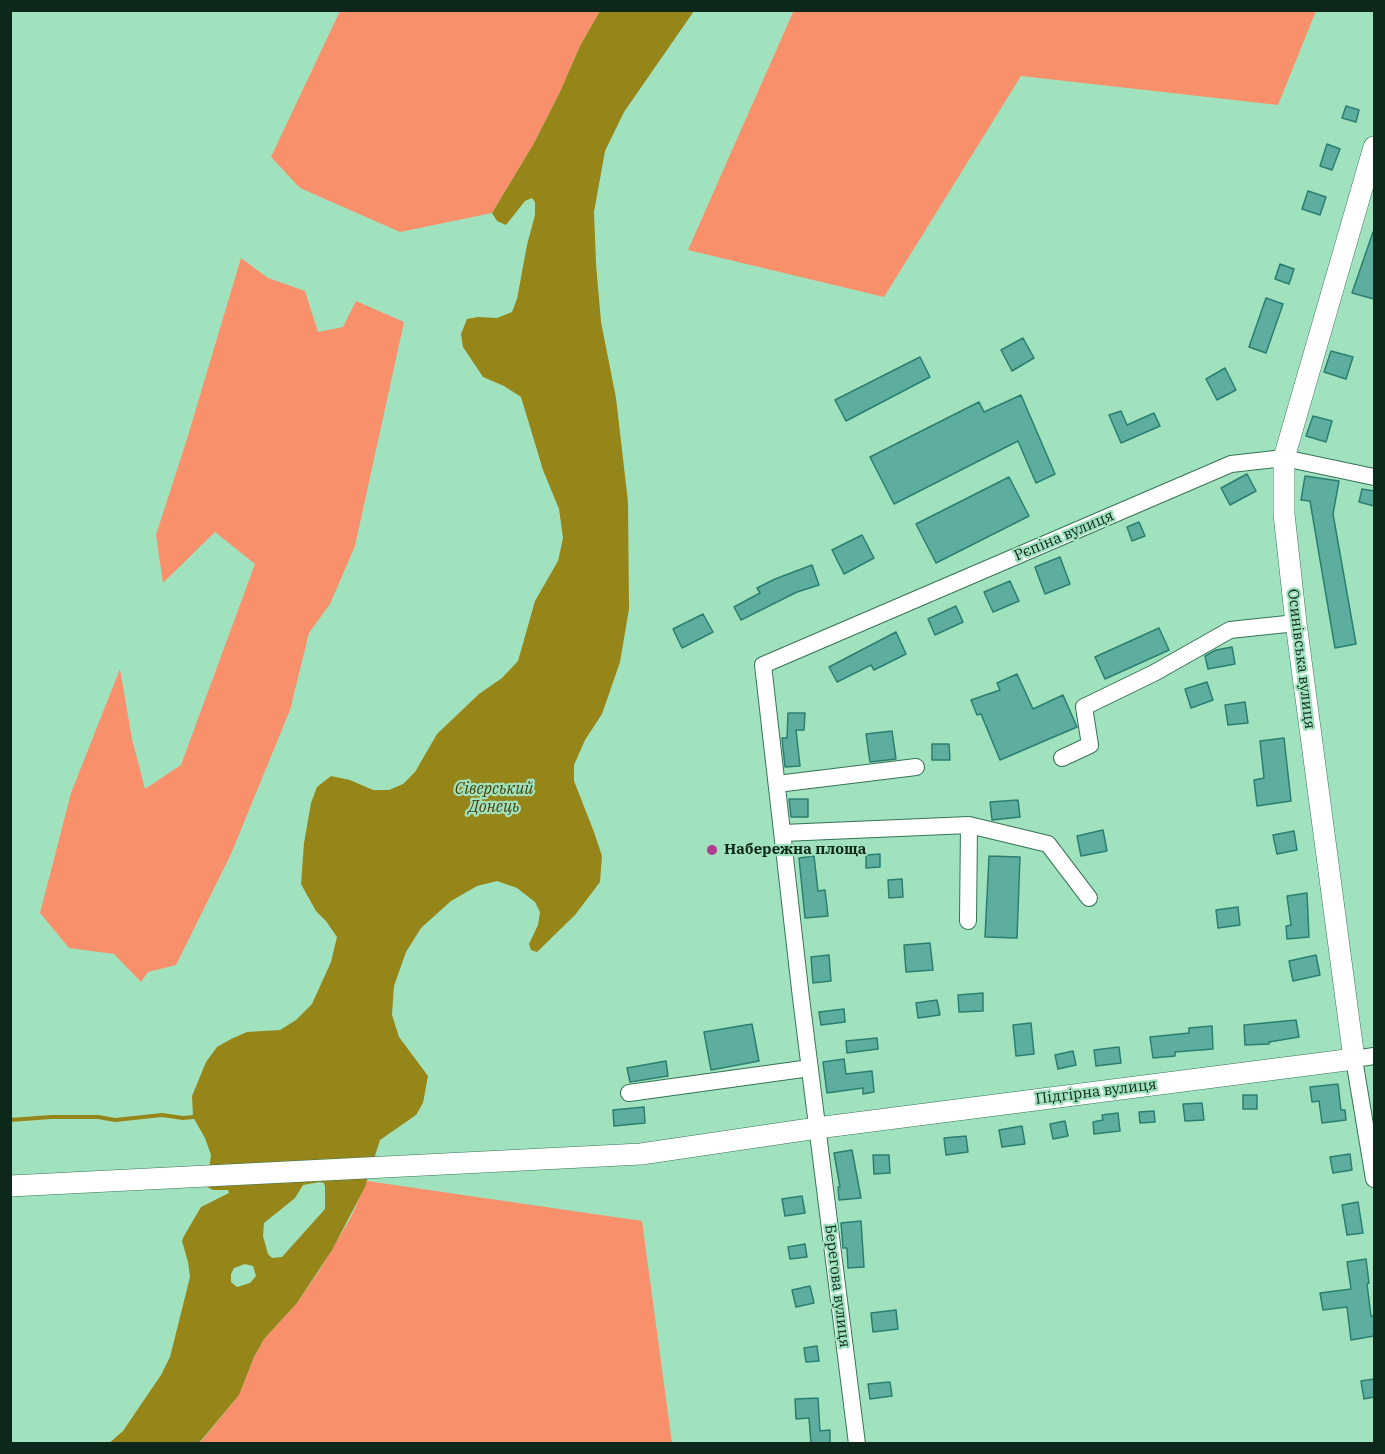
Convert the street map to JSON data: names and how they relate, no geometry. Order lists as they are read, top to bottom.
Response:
{
  "streets": {
    "main road": ["Осинівська вулиця", "Підгірна вулиця"],
    "street": ["Рєпіна вулиця", "Берегова вулиця"]
  },
  "crossings": [
    ["Рєпіна вулиця", "Осинівська вулиця"],
    ["Осинівська вулиця", "Підгірна вулиця"],
    ["Підгірна вулиця", "Берегова вулиця"]
  ],
  "water": ["Сіверський Донець"],
  "places": ["Набережна площа"]
}
